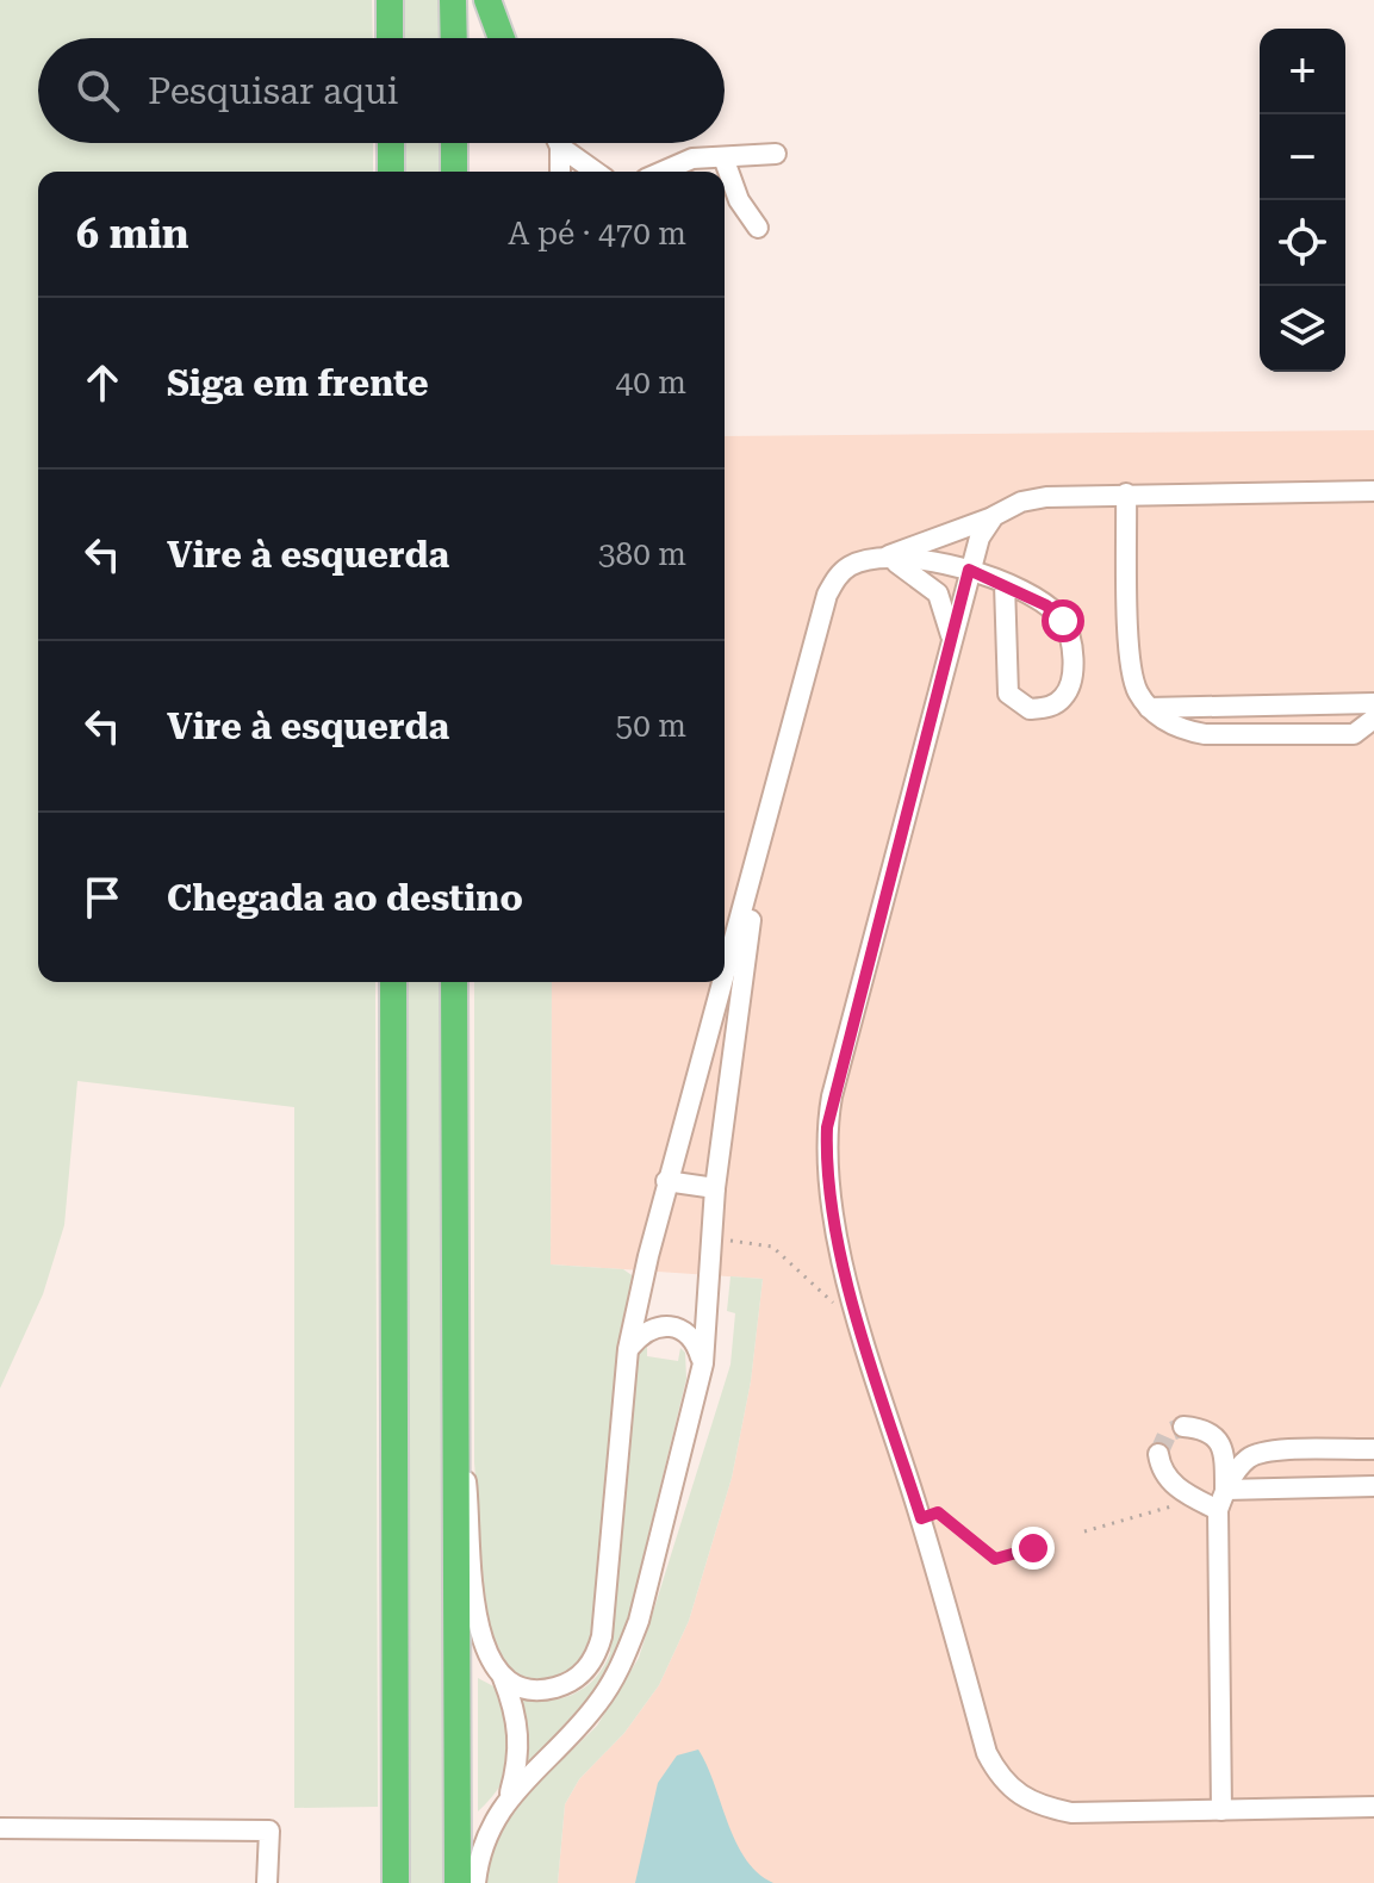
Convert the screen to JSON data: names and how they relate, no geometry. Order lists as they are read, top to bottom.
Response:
{
  "page": {
    "map_buttons": ["+", "−"],
    "search": "Pesquisar aqui",
    "heading": ["6 min", "A pé · 470 m"],
    "list": [
      ["Siga em frente", "40 m"],
      ["Vire à esquerda", "380 m"],
      ["Vire à esquerda", "50 m"],
      "Chegada ao destino"
    ]
  }
}
